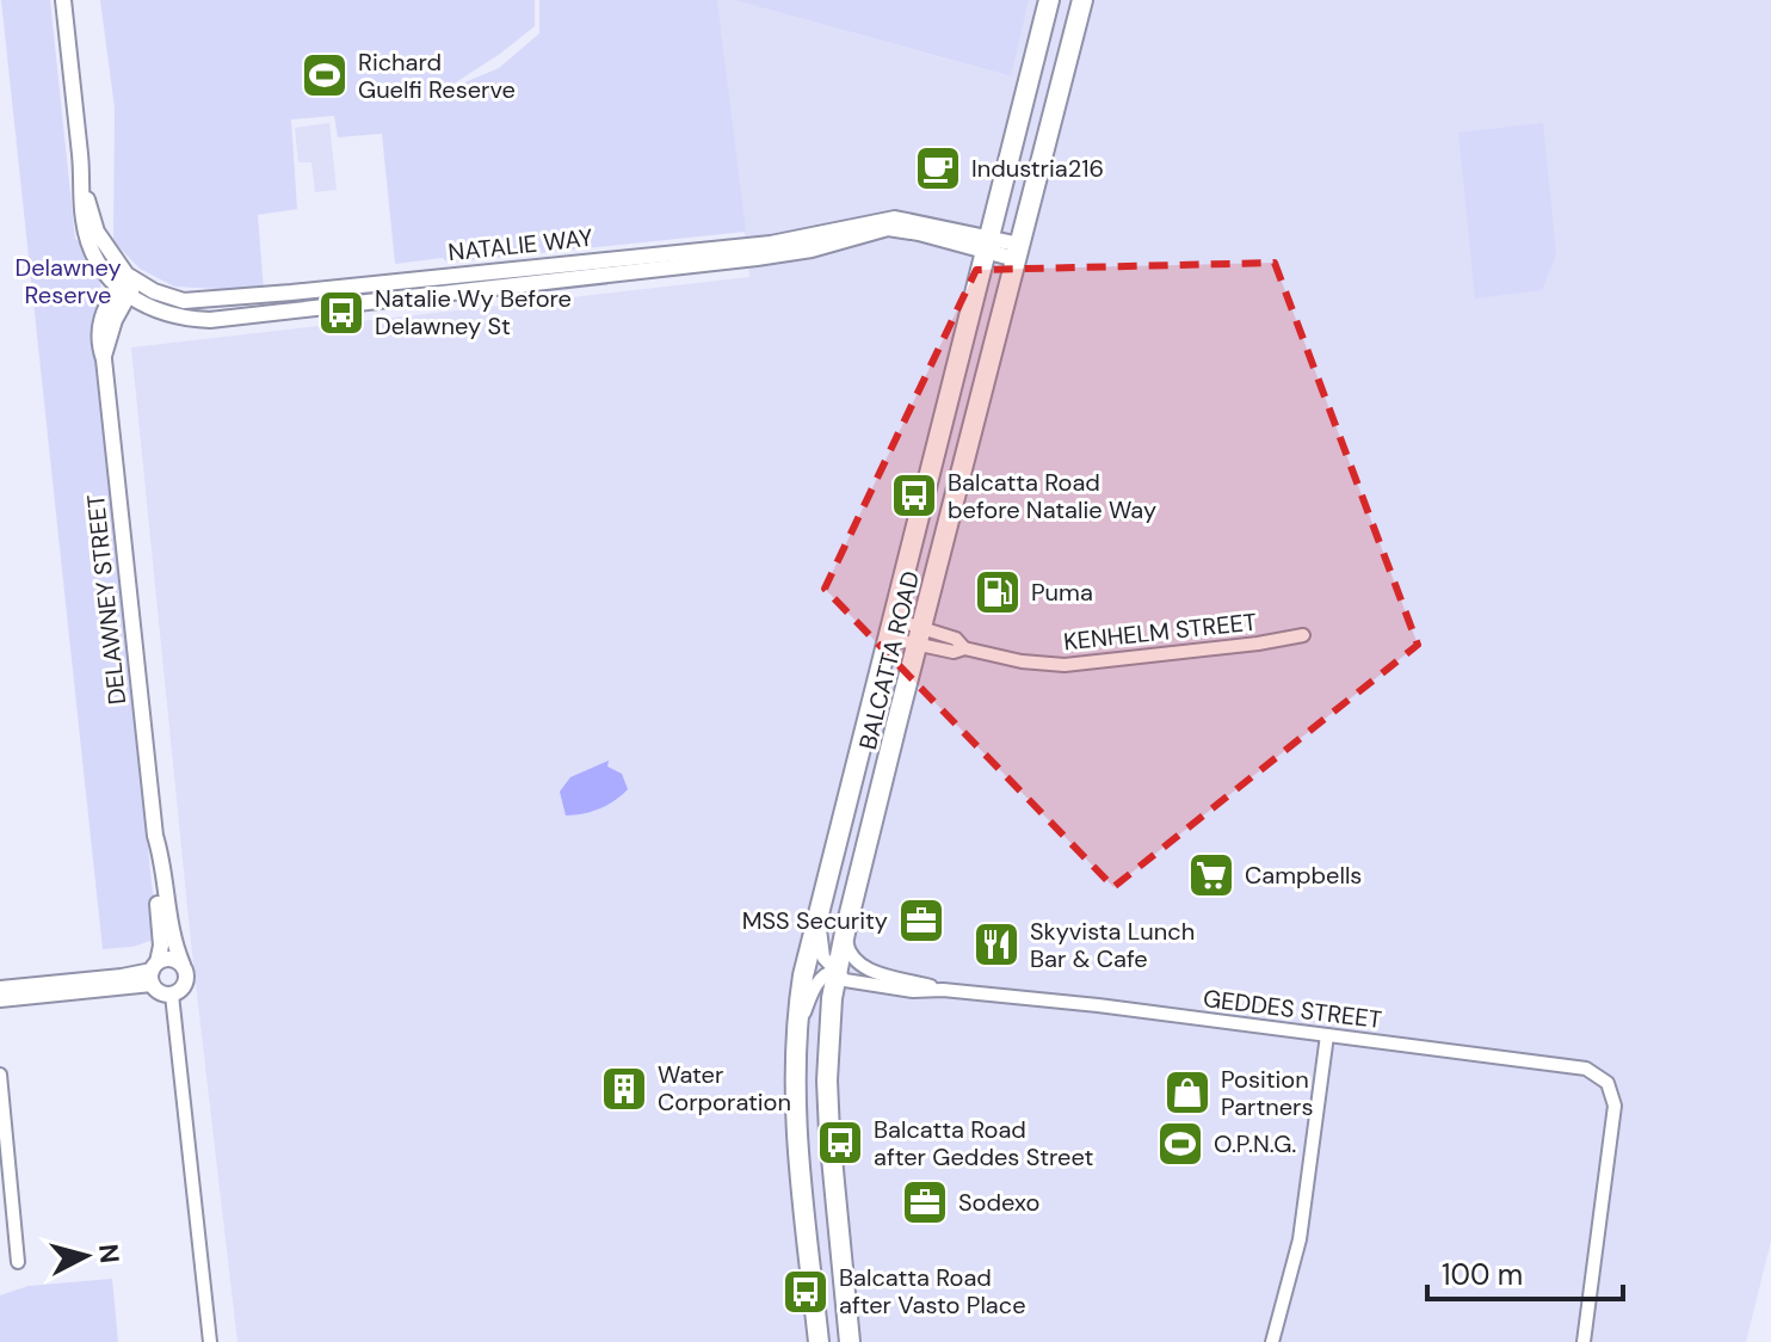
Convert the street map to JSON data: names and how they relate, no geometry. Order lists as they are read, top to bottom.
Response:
{
  "streets": {
    "main road": ["BALCATTA ROAD"],
    "street": [
      "NATALIE WAY",
      "DELAWNEY STREET",
      "KENHELM STREET",
      "GEDDES STREET"
    ]
  },
  "crossings": [
    ["NATALIE WAY", "DELAWNEY STREET"],
    ["NATALIE WAY", "BALCATTA ROAD"],
    ["KENHELM STREET", "BALCATTA ROAD"],
    ["BALCATTA ROAD", "GEDDES STREET"]
  ],
  "parks": ["Delawney Reserve"],
  "places": {
    "sports": ["Richard Guelfi Reserve", "O.P.N.G."],
    "cafe": ["Industria216"],
    "bus stop": [
      "Natalie Wy Before Delawney St",
      "Balcatta Road before Natalie Way",
      "Balcatta Road after Geddes Street",
      "Balcatta Road after Vasto Place"
    ],
    "fuel station": ["Puma"],
    "supermarket": ["Campbells"],
    "office": ["MSS Security", "Sodexo"],
    "restaurant": ["Skyvista Lunch Bar & Cafe"],
    "building": ["Water Corporation"],
    "shop": ["Position Partners"]
  },
  "scale_bar": "100 m",
  "north": "right"
}
